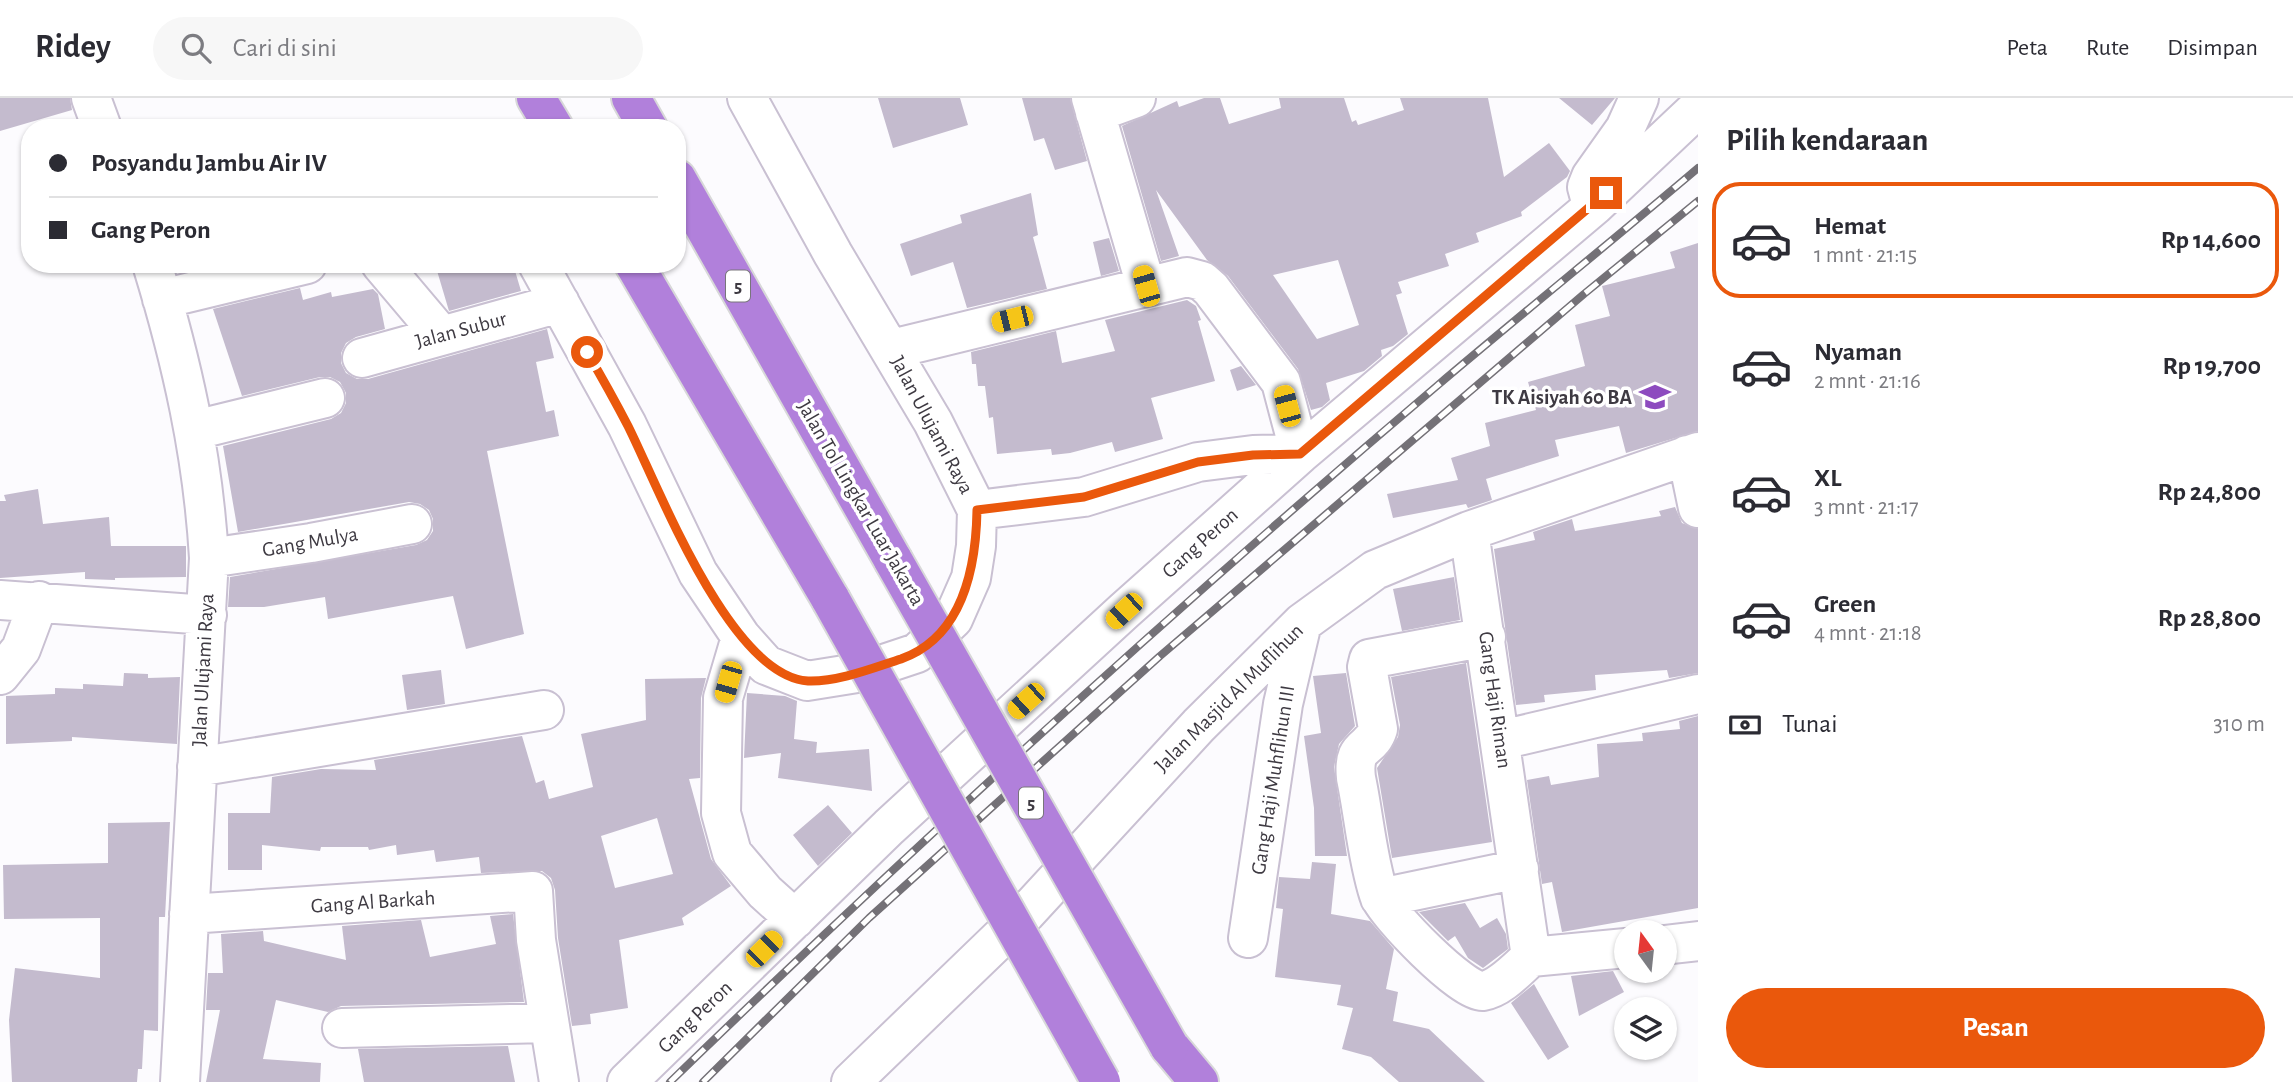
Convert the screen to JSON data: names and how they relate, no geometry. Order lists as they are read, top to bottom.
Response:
{
  "streets": {
    "highway": ["5", "Jalan Tol Lingkar Luar Jakarta"],
    "street": [
      "Jalan Subur",
      "Jalan Ulujami Raya",
      "Gang Mulya",
      "Gang Peron",
      "Jalan Masjid Al Muflihun",
      "Gang Haji Riman",
      "Gang Haji Muhflihun III",
      "Gang Al Barkah"
    ]
  },
  "crossings": [
    ["Jalan Subur", "Jalan Ulujami Raya"],
    ["Jalan Ulujami Raya", "Gang Mulya"],
    ["Jalan Ulujami Raya", "Gang Al Barkah"],
    ["Jalan Masjid Al Muflihun", "Gang Haji Riman"],
    ["Jalan Masjid Al Muflihun", "Gang Haji Muhflihun III"]
  ],
  "places": {
    "school or university": ["TK Aisiyah 60 BA"]
  },
  "north": "top",
  "page": {
    "header": "Ridey",
    "search": "Cari di sini",
    "nav": ["Peta", "Rute", "Disimpan"],
    "heading": "Pilih kendaraan",
    "banner": ["Posyandu Jambu Air IV", "Gang Peron"],
    "list": [
      {
        "name": "Hemat",
        "note": "1 mnt · 21:15",
        "value": "Rp 14,600"
      },
      {
        "name": "Nyaman",
        "note": "2 mnt · 21:16",
        "value": "Rp 19,700"
      },
      {
        "name": "XL",
        "note": "3 mnt · 21:17",
        "value": "Rp 24,800"
      },
      {
        "name": "Green",
        "note": "4 mnt · 21:18",
        "value": "Rp 28,800"
      }
    ],
    "pay": ["Tunai", "310 m"],
    "buttons": "Pesan"
  }
}
